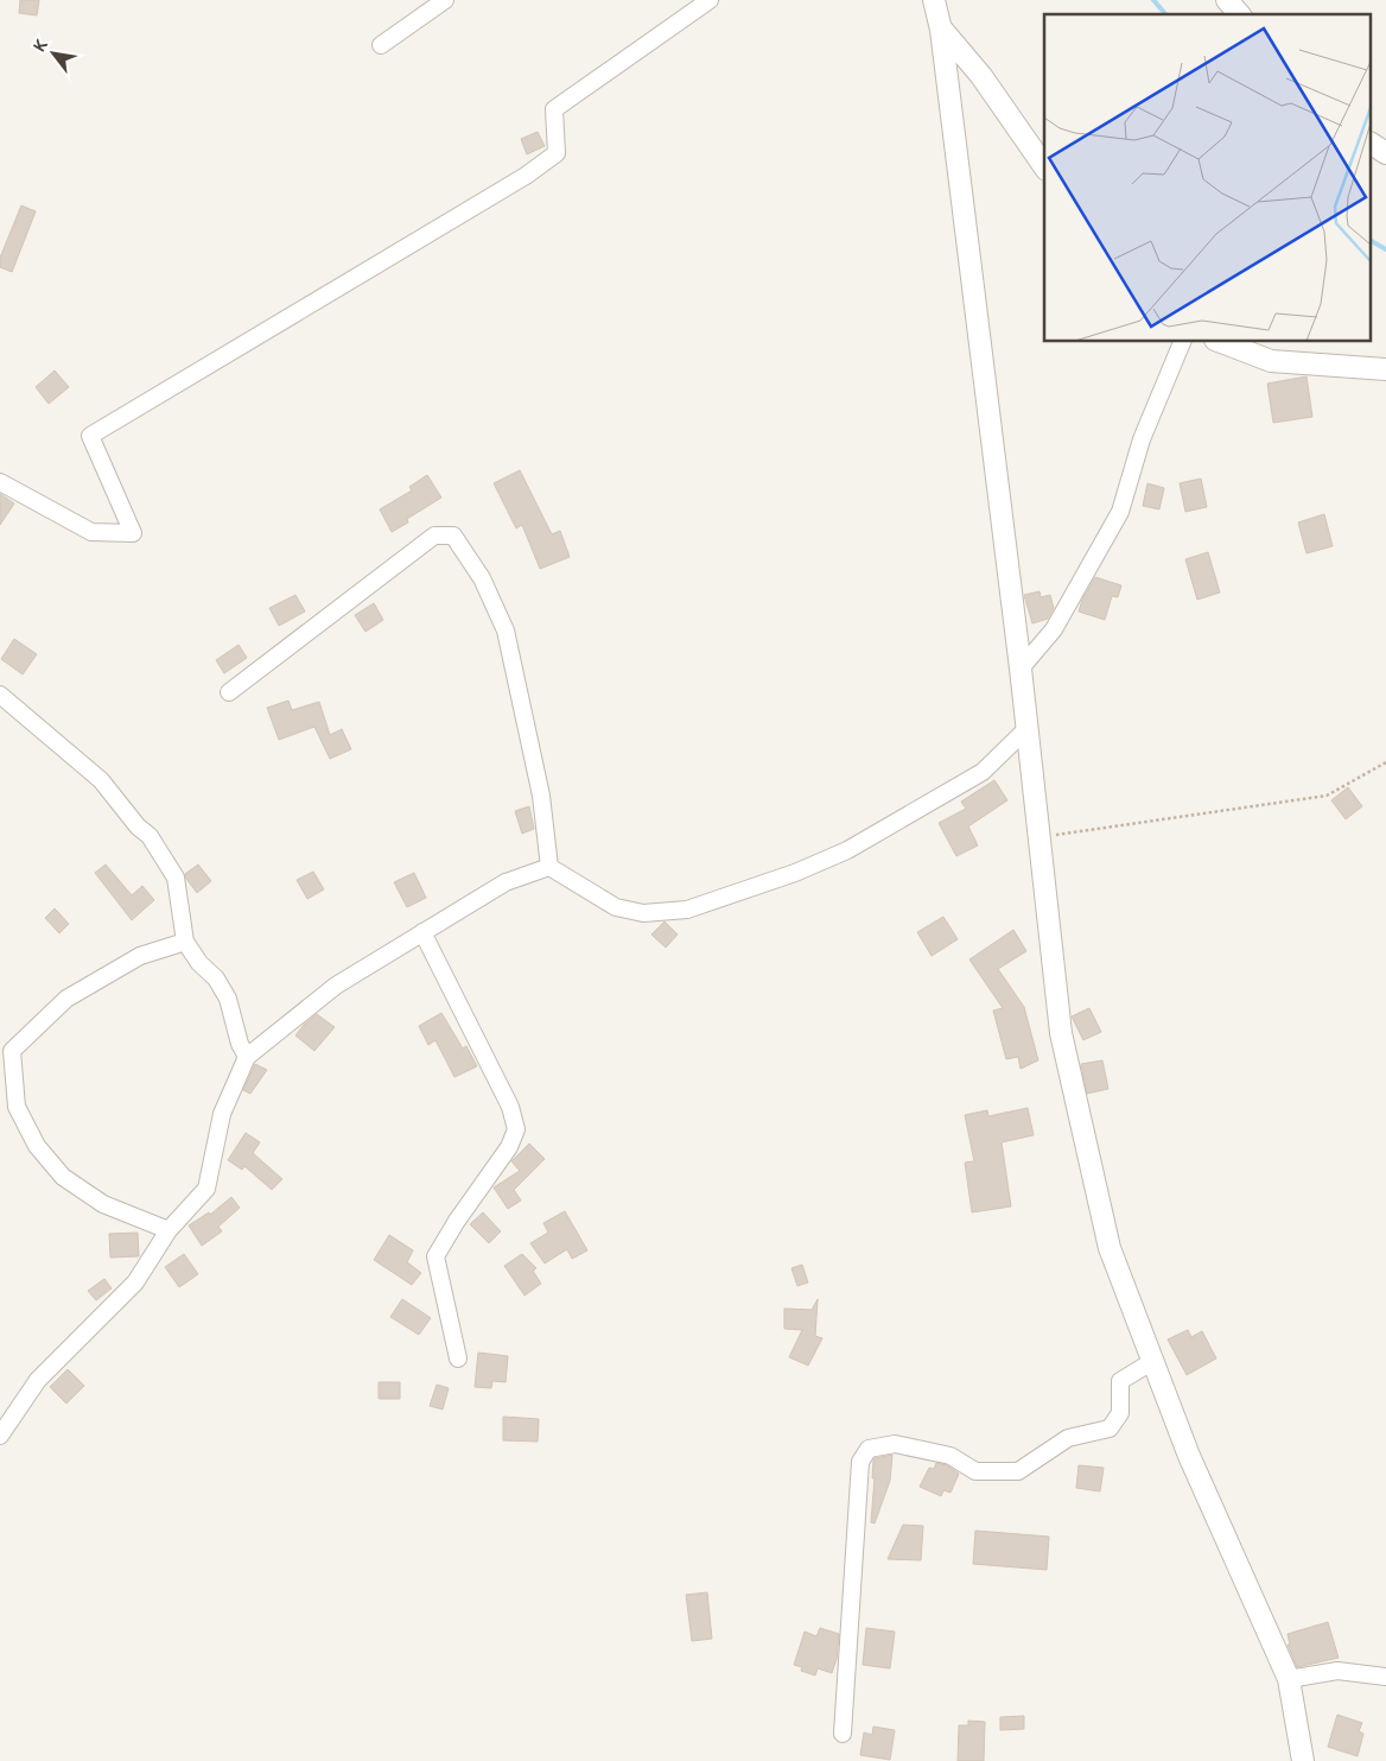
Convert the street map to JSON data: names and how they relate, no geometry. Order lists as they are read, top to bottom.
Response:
{
  "north": "top left"
}
